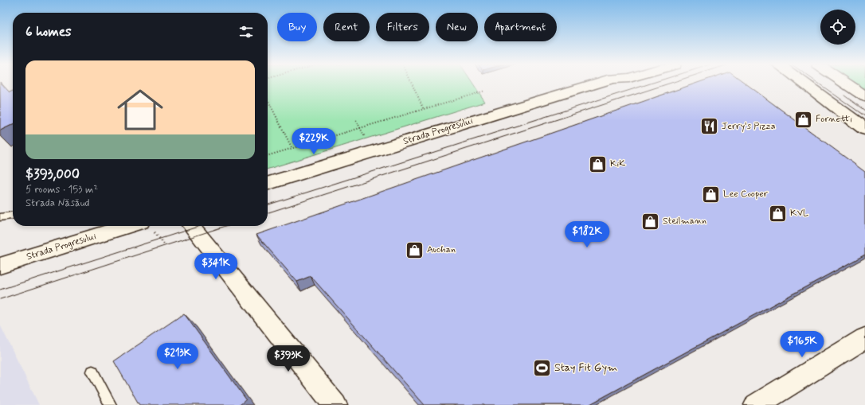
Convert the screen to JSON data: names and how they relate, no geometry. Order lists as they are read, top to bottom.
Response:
{
  "streets": {
    "main road": ["Strada Progresului"]
  },
  "places": {
    "shop": [
      "Fornetti",
      "KiK",
      "Lee Cooper",
      "KVL",
      "Steilmann",
      "Auchan"
    ],
    "restaurant": ["Jerry's Pizza"],
    "sports": ["Stay Fit Gym"]
  },
  "page": {
    "chip": [
      "Buy",
      "Rent",
      "Filters",
      "New",
      "Apartment"
    ],
    "heading": "6 homes",
    "list": [
      {
        "name": "$393,000",
        "note": "5 rooms · 153 m² · Strada Năsăud"
      }
    ],
    "price": [
      "$229K",
      "$182K",
      "$341K",
      "$165K",
      "$213K",
      "$393K"
    ]
  }
}
